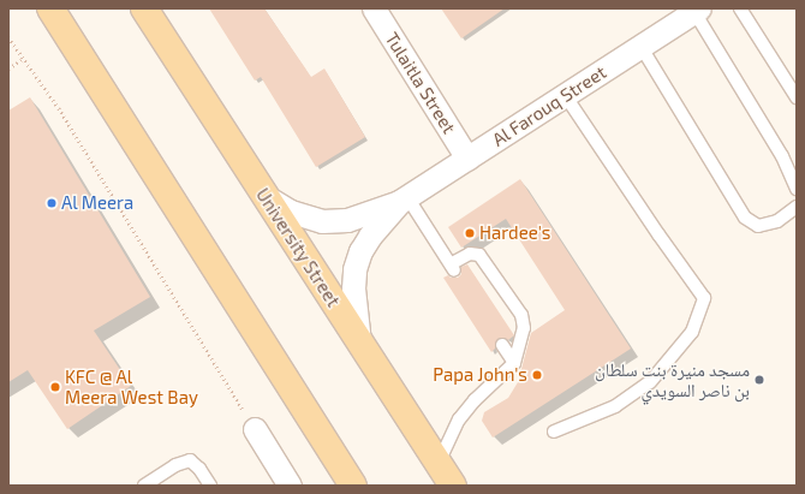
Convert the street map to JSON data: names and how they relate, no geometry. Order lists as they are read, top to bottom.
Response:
{
  "streets": {
    "main road": ["University Street"],
    "street": ["Tulaitla Street", "Al Farouq Street"]
  },
  "crossings": [
    ["Tulaitla Street", "Al Farouq Street"],
    ["Al Farouq Street", "University Street"]
  ],
  "places": [
    "Al Meera",
    "Hardee's",
    "Papa John's",
    "مسجد منيرة بنت سلطان بن ناصر السويدي",
    "KFC @ Al Meera West Bay"
  ]
}
